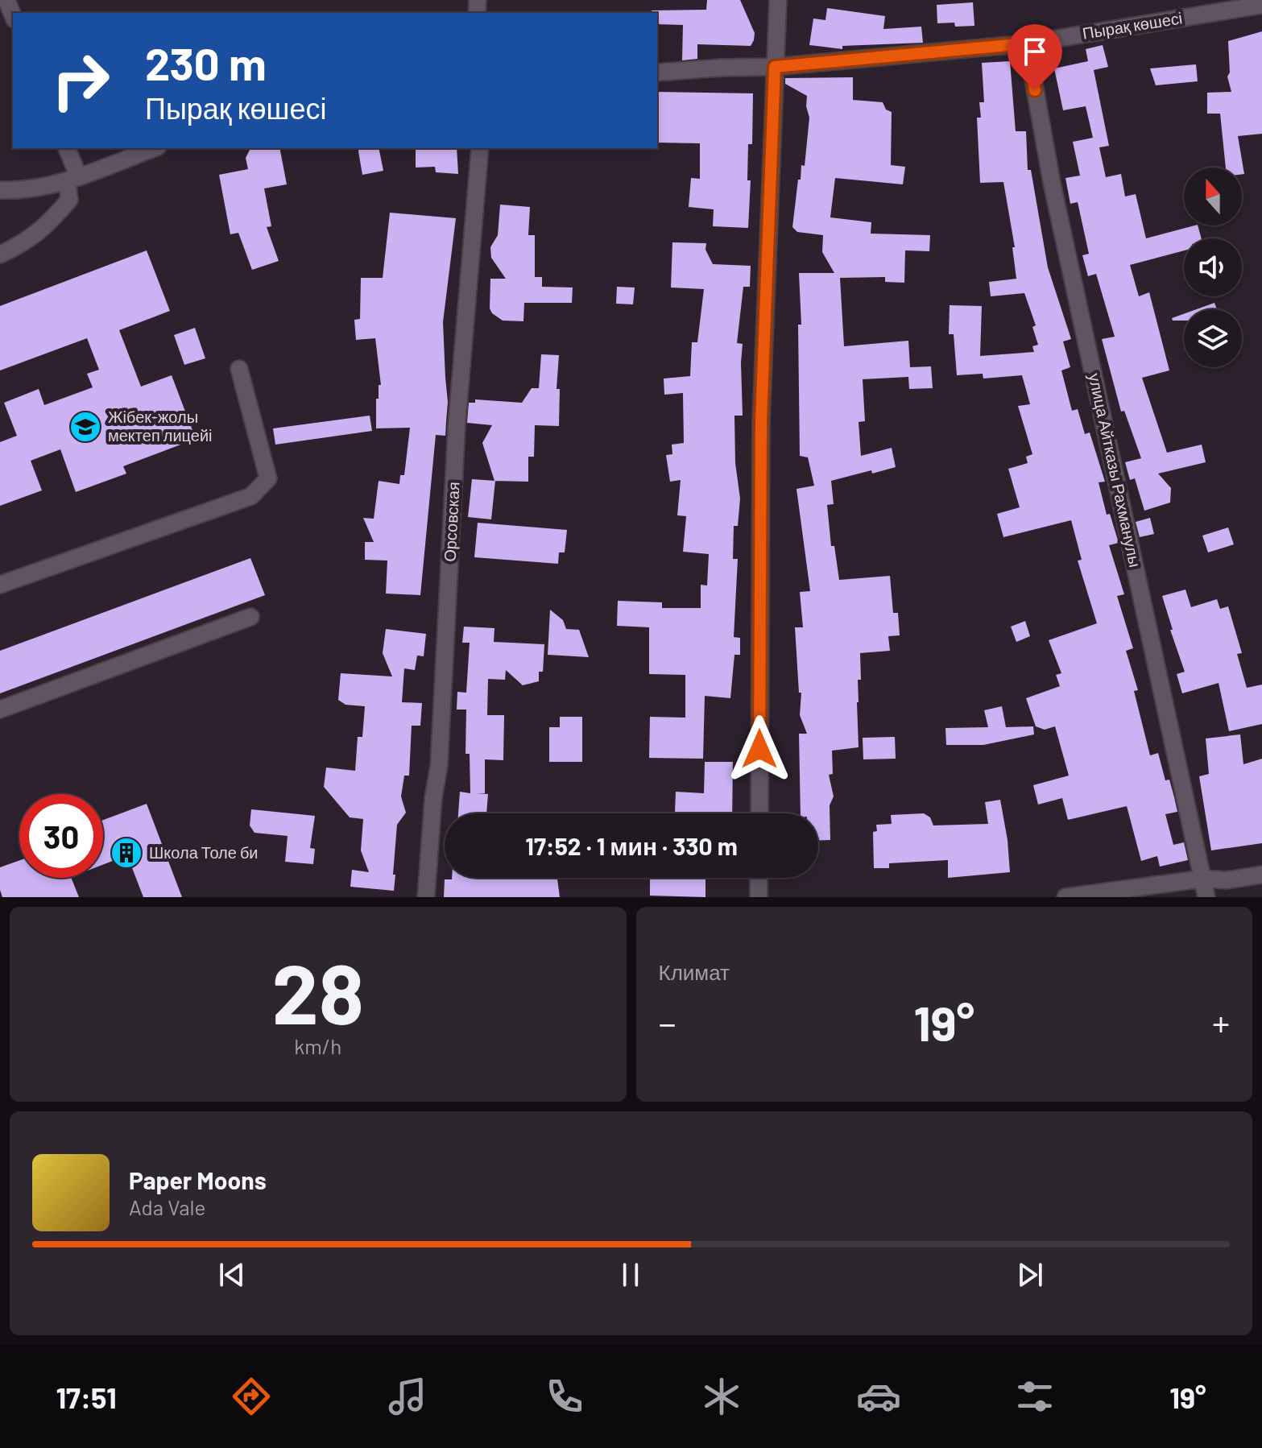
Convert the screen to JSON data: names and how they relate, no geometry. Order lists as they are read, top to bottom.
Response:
{
  "streets": {
    "street": ["Пырақ көшесі", "улица Айтказы Рахманулы", "Орсовская"]
  },
  "crossings": [
    ["Пырақ көшесі", "улица Айтказы Рахманулы"]
  ],
  "places": {
    "school or university": ["Жібек-жолы мектеп лицейі"],
    "building": ["Школа Толе би"]
  },
  "north": "top",
  "page": {
    "turn": ["230 m", "Пырақ көшесі"],
    "limit": "30",
    "trip": "17:52 · 1 мин · 330 m",
    "tile": [
      ["28", "km/h"],
      "Климат"
    ],
    "heat": ["−", "19°", "+"],
    "song": ["Paper Moons", "Ada Vale"],
    "tabs": ["17:51", "19°"]
  }
}
